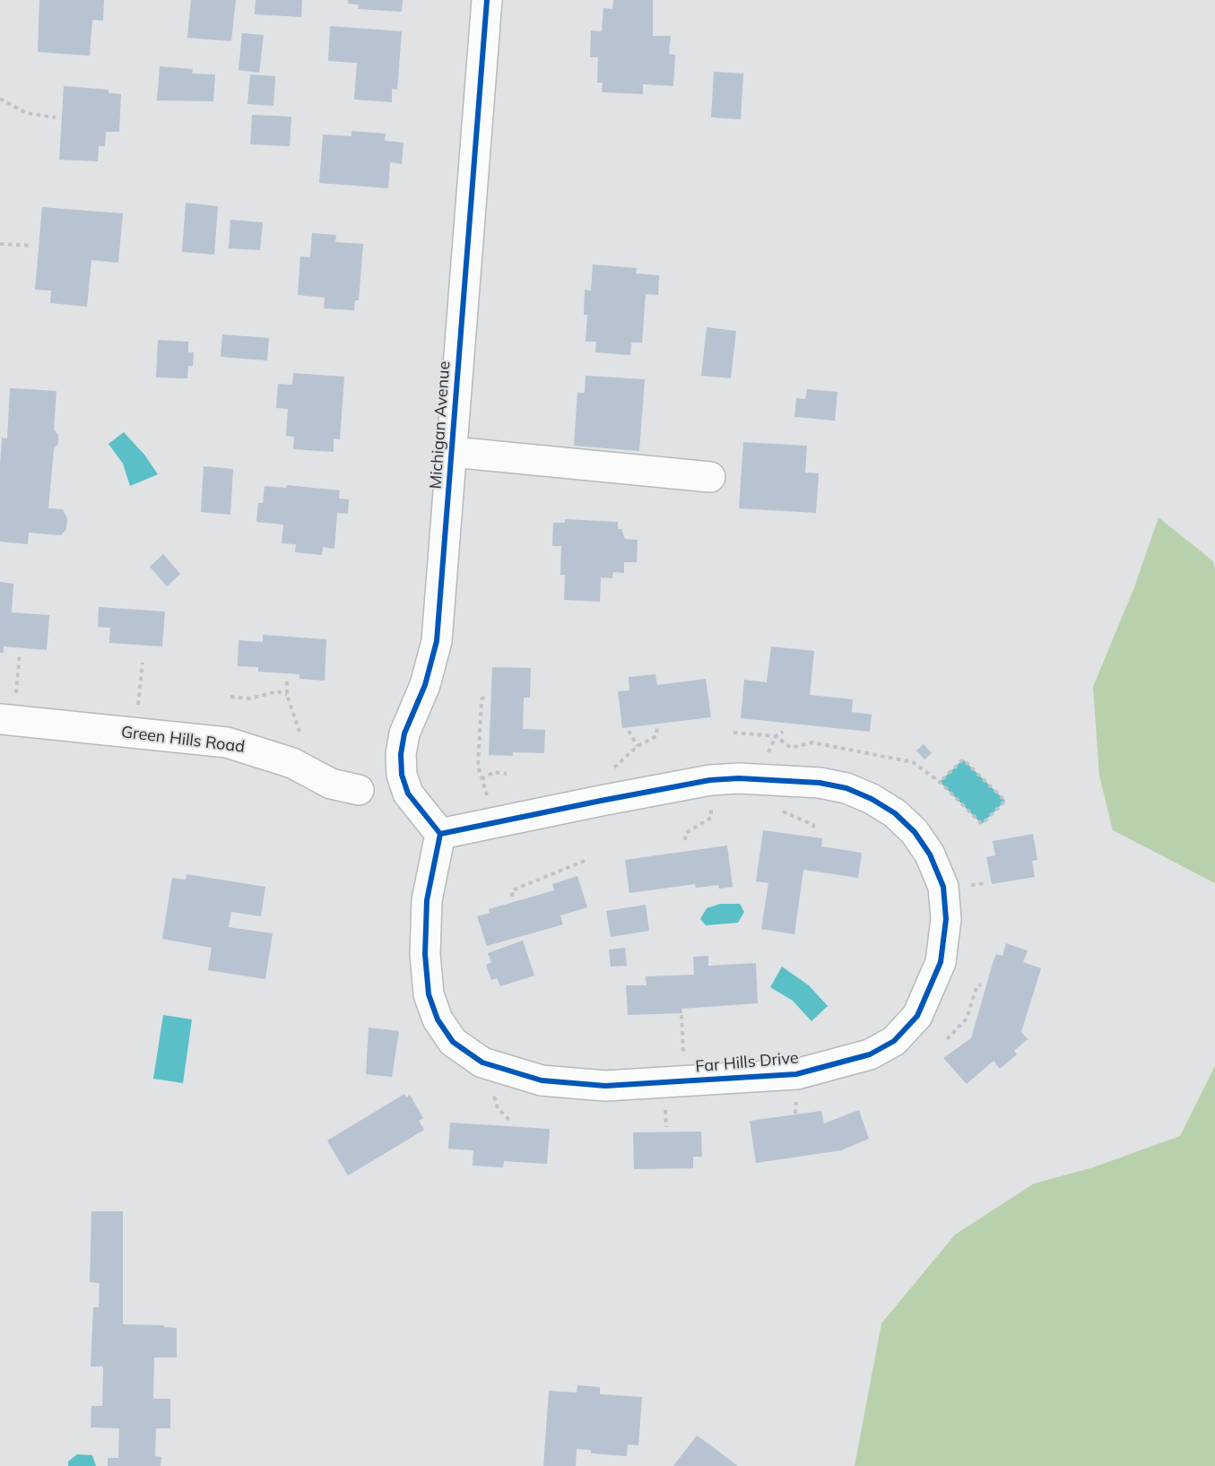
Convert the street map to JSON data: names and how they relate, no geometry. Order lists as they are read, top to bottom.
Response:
{
  "streets": {
    "street": ["Michigan Avenue", "Green Hills Road", "Far Hills Drive"]
  },
  "crossings": [
    ["Michigan Avenue", "Far Hills Drive"]
  ]
}
